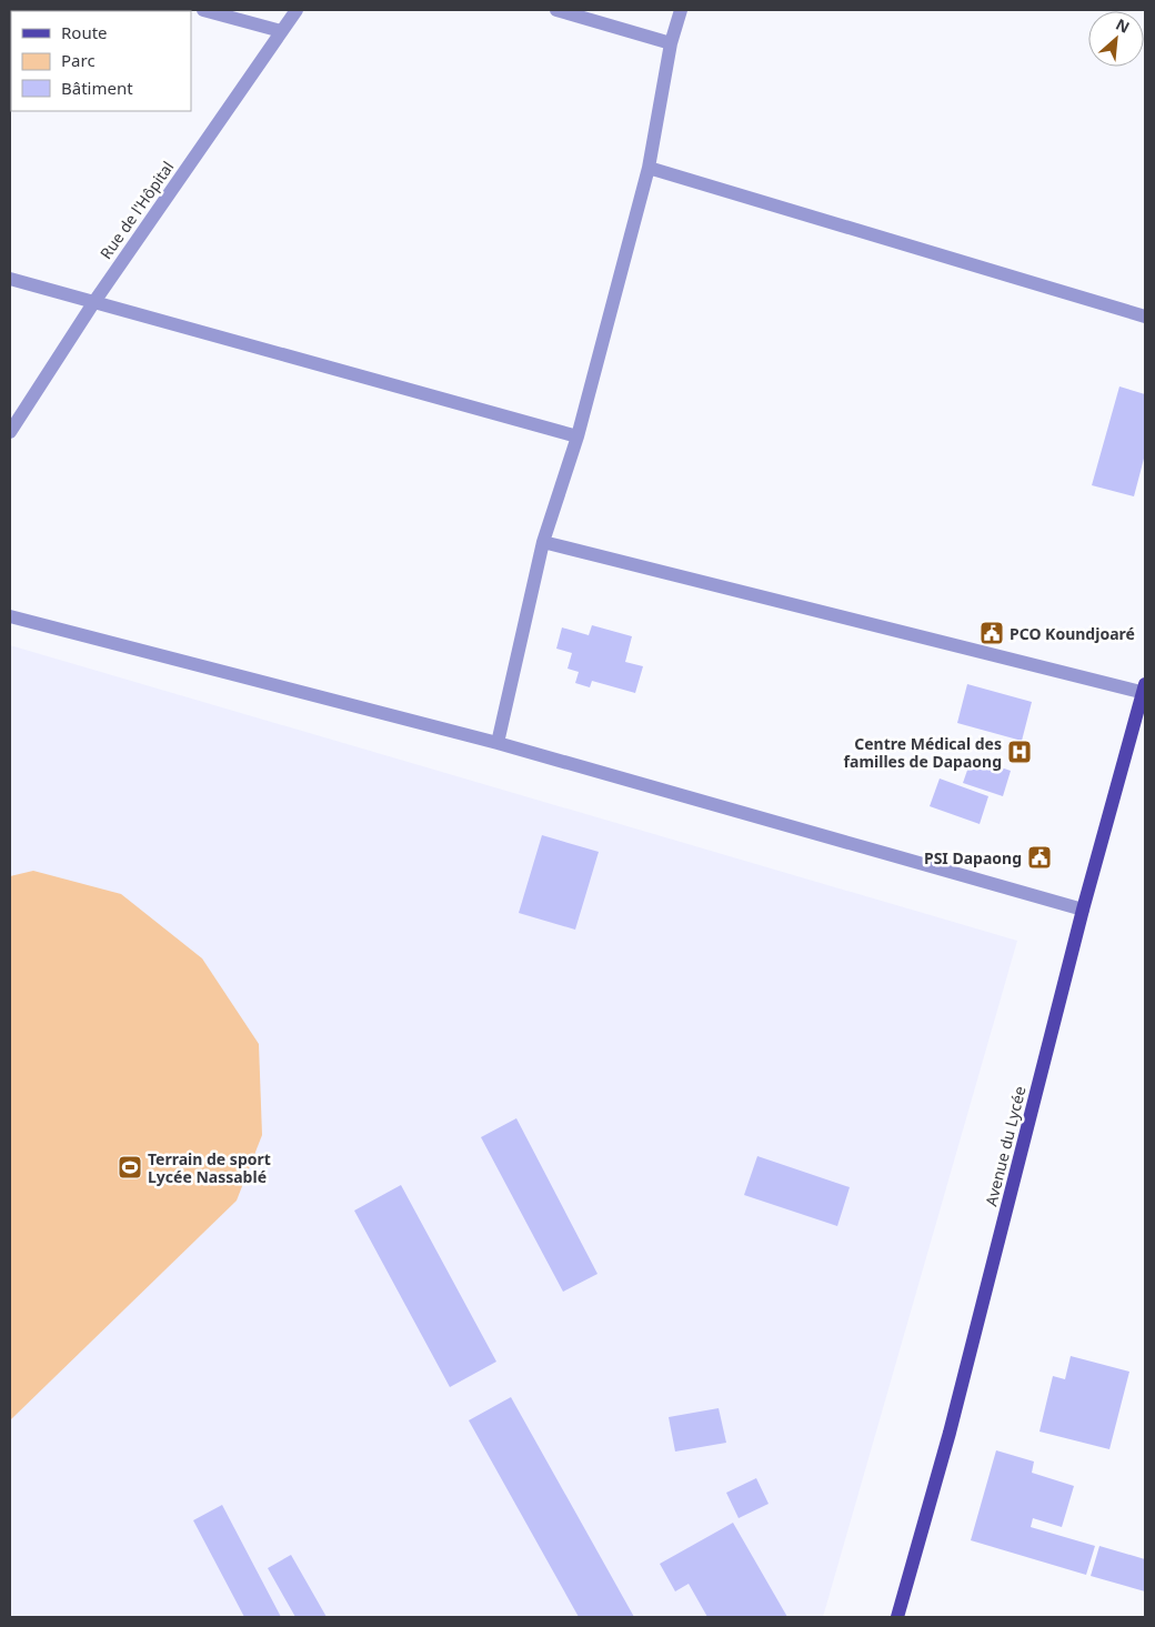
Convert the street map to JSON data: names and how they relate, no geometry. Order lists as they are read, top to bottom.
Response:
{
  "streets": {
    "main road": ["Avenue du Lycée"],
    "street": ["Rue de l'Hôpital"]
  },
  "places": {
    "public building": ["PCO Koundjoaré", "PSI Dapaong"],
    "hospital": ["Centre Médical des familles de Dapaong"],
    "sports": ["Terrain de sport Lycée Nassablé"]
  },
  "legend": ["Route", "Parc", "Bâtiment"],
  "north": "top right"
}
